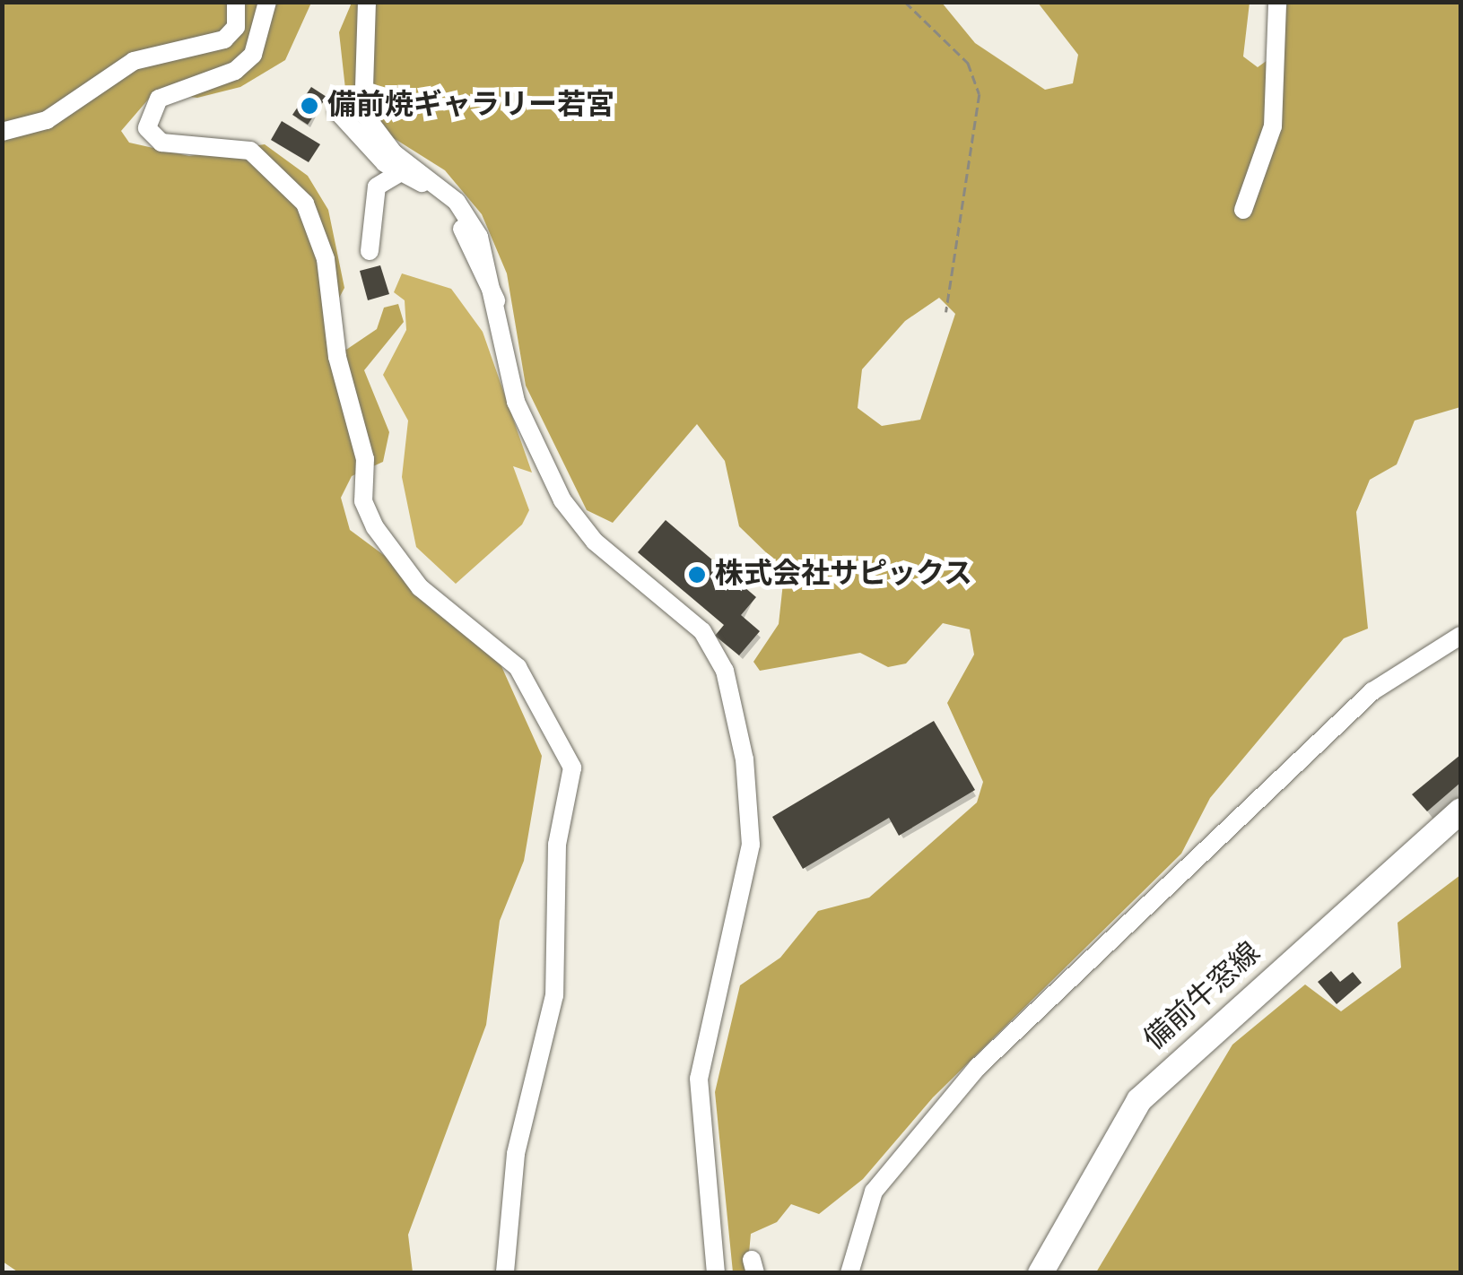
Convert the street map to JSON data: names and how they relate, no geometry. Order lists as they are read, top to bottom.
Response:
{
  "streets": {
    "main road": ["備前牛窓線"]
  },
  "places": ["備前焼ギャラリー若宮", "株式会社サピックス"]
}
